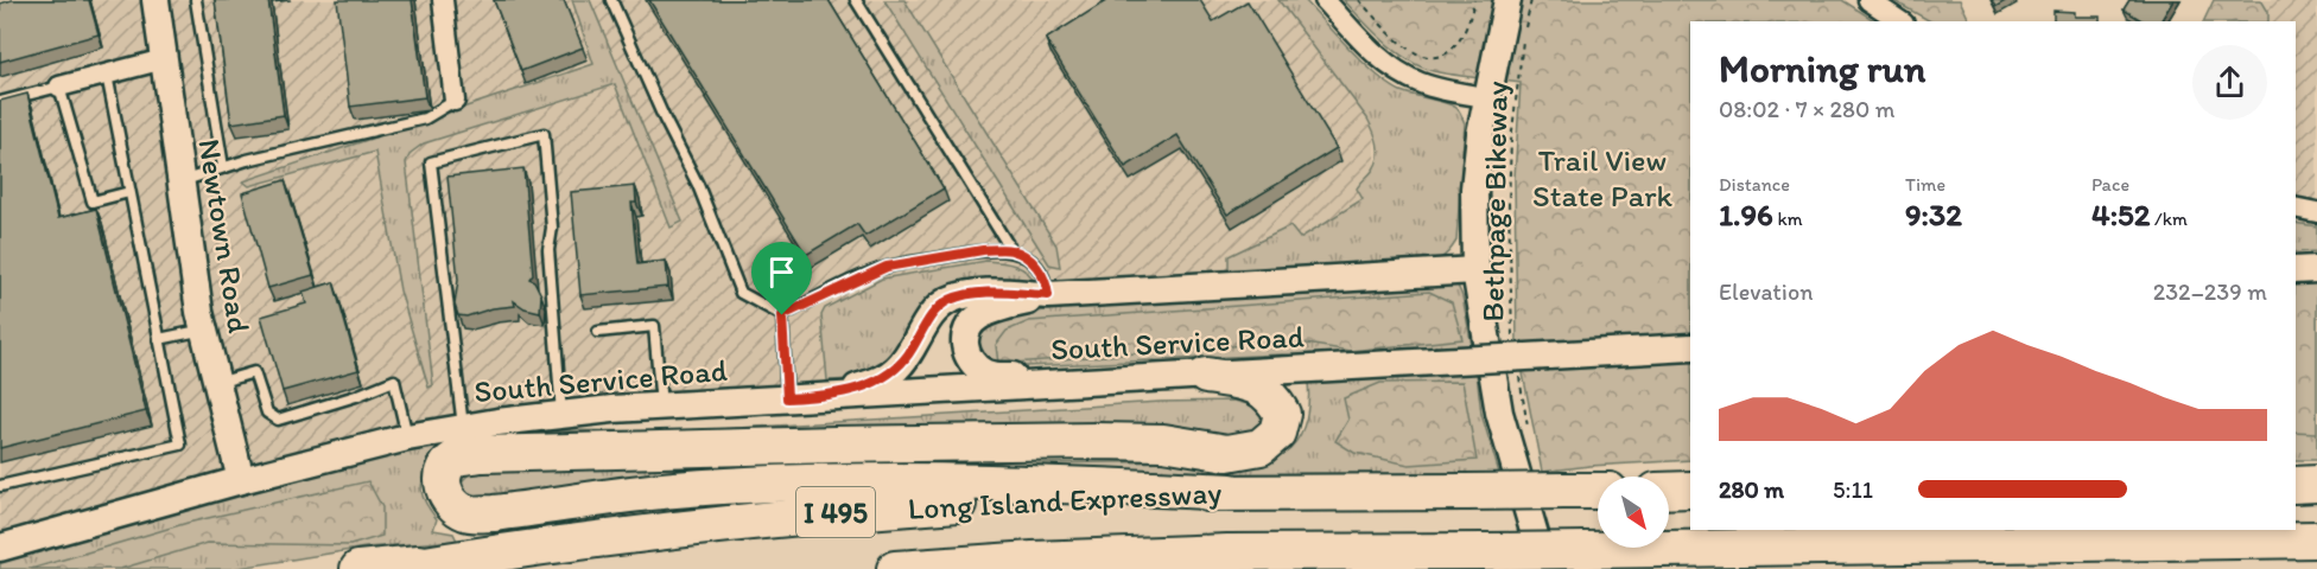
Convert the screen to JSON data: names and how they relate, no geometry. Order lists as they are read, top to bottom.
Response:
{
  "streets": {
    "highway": ["Long Island Expressway", "I 495"],
    "main road": ["Newtown Road", "South Service Road"],
    "path": ["Bethpage Bikeway"]
  },
  "crossings": [
    ["Newtown Road", "South Service Road"]
  ],
  "parks": ["Trail View State Park"],
  "north": "bottom right",
  "page": {
    "heading": ["Morning run", "08:02 · 7 × 280 m"],
    "stats": [
      ["Distance", "1.96 km"],
      ["Time", "9:32"],
      ["Pace", "4:52 /km"]
    ],
    "chart": ["Elevation", "232–239 m"],
    "list": [
      {
        "name": "280 m",
        "note": "5:11"
      }
    ]
  }
}
